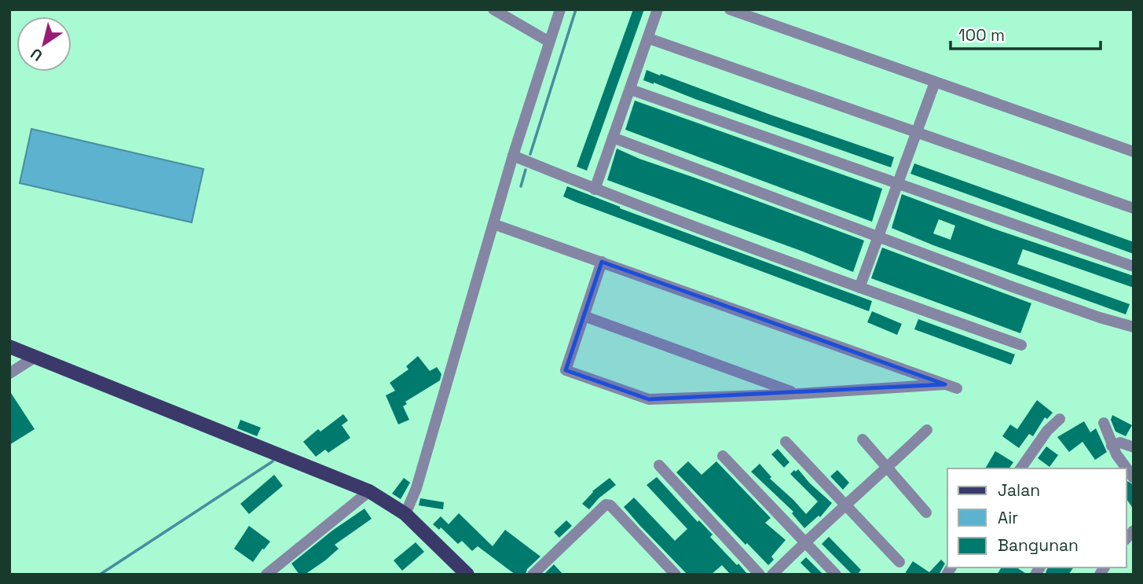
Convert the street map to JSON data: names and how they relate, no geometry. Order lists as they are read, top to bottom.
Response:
{
  "legend": ["Jalan", "Air", "Bangunan"],
  "scale_bar": "100 m",
  "north": "bottom left"
}
